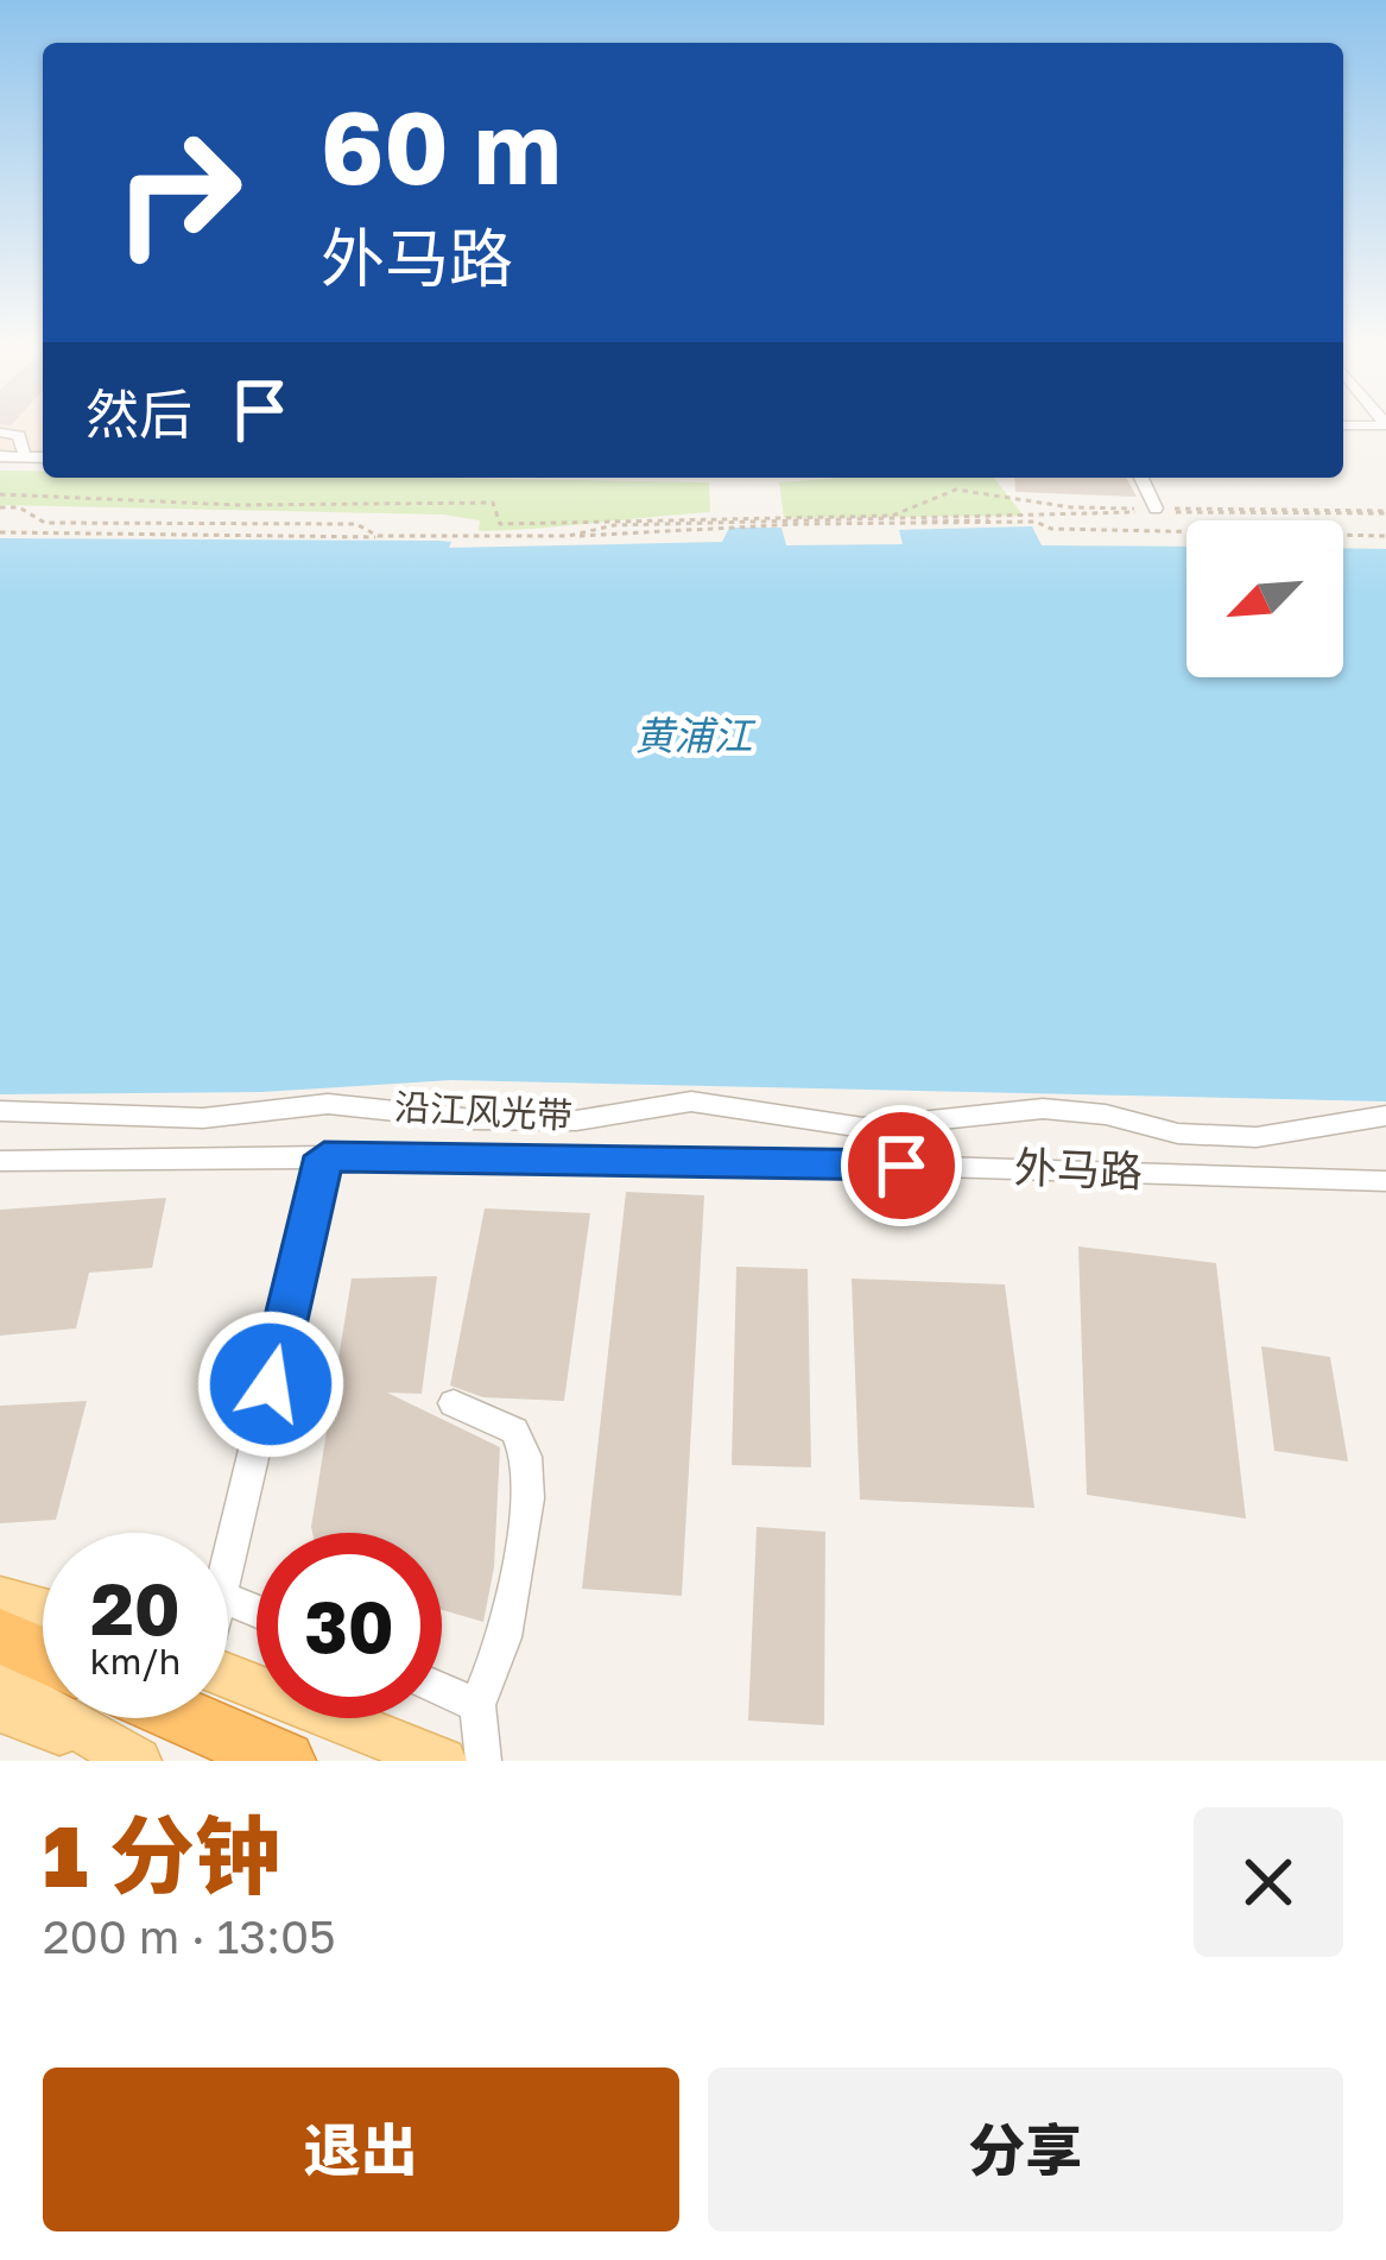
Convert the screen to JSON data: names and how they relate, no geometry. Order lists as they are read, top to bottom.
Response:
{
  "streets": {
    "street": ["沿江风光带", "外马路"]
  },
  "water": ["黄浦江"],
  "north": "bottom left",
  "page": {
    "turn": ["60 m", "外马路"],
    "then": "然后",
    "speed": "20 km/h",
    "limit": "30",
    "heading": ["1 分钟", "200 m · 13:05"],
    "buttons": ["退出", "分享"]
  }
}
